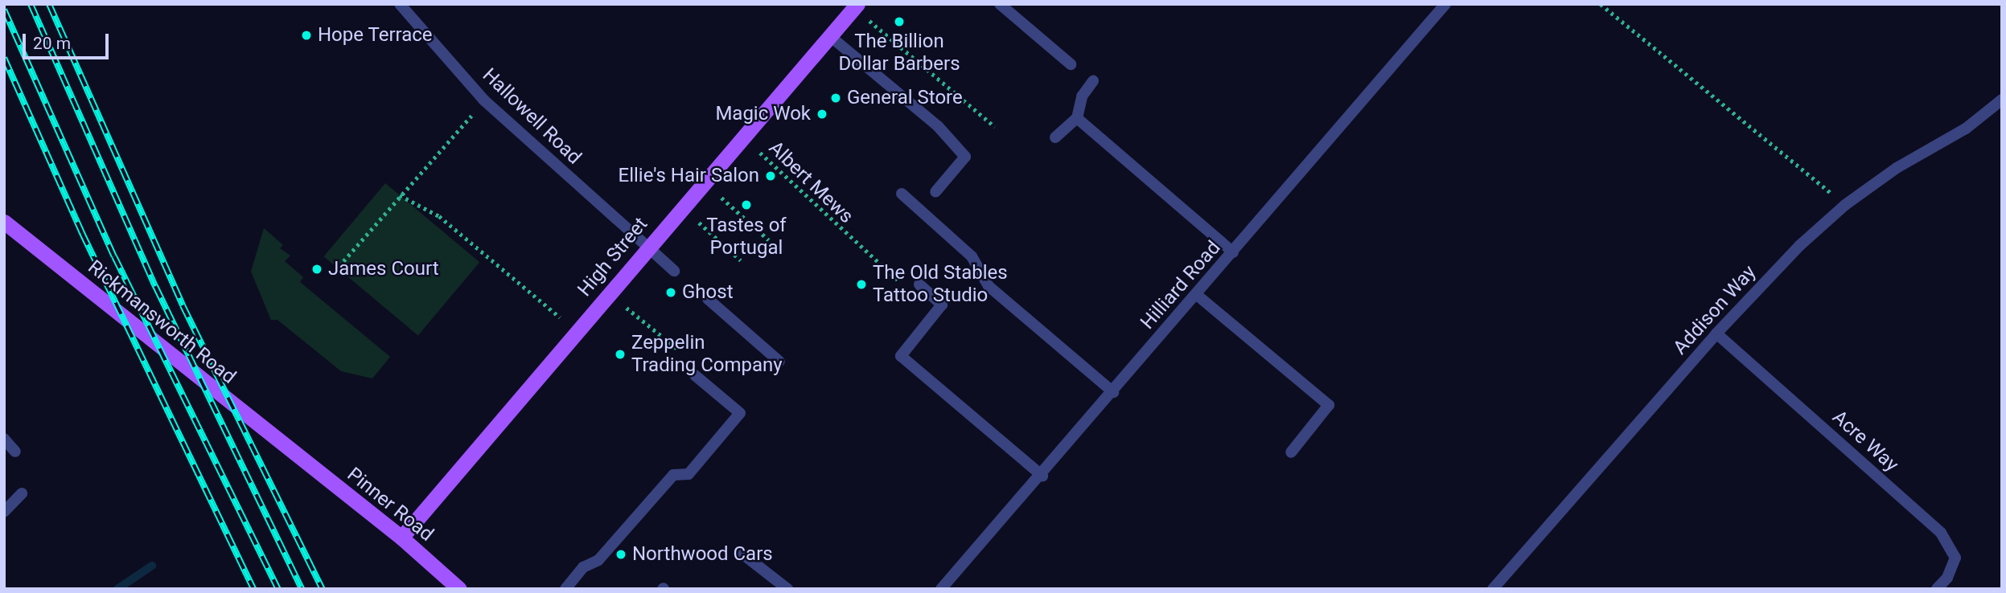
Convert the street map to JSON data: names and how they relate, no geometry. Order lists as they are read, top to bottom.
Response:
{
  "streets": {
    "main road": ["High Street", "Rickmansworth Road", "Pinner Road"],
    "street": [
      "Hallowell Road",
      "Hilliard Road",
      "Addison Way",
      "Acre Way"
    ],
    "path": ["Albert Mews"]
  },
  "crossings": [
    ["Hallowell Road", "High Street"],
    ["Albert Mews", "High Street"],
    ["High Street", "Pinner Road"],
    ["Addison Way", "Acre Way"],
    ["Rickmansworth Road", "Pinner Road"]
  ],
  "places": [
    "The Billion Dollar Barbers",
    "Hope Terrace",
    "General Store",
    "Magic Wok",
    "Ellie's Hair Salon",
    "Tastes of Portugal",
    "James Court",
    "The Old Stables Tattoo Studio",
    "Ghost",
    "Zeppelin Trading Company",
    "Northwood Cars"
  ],
  "scale_bar": "20 m"
}
